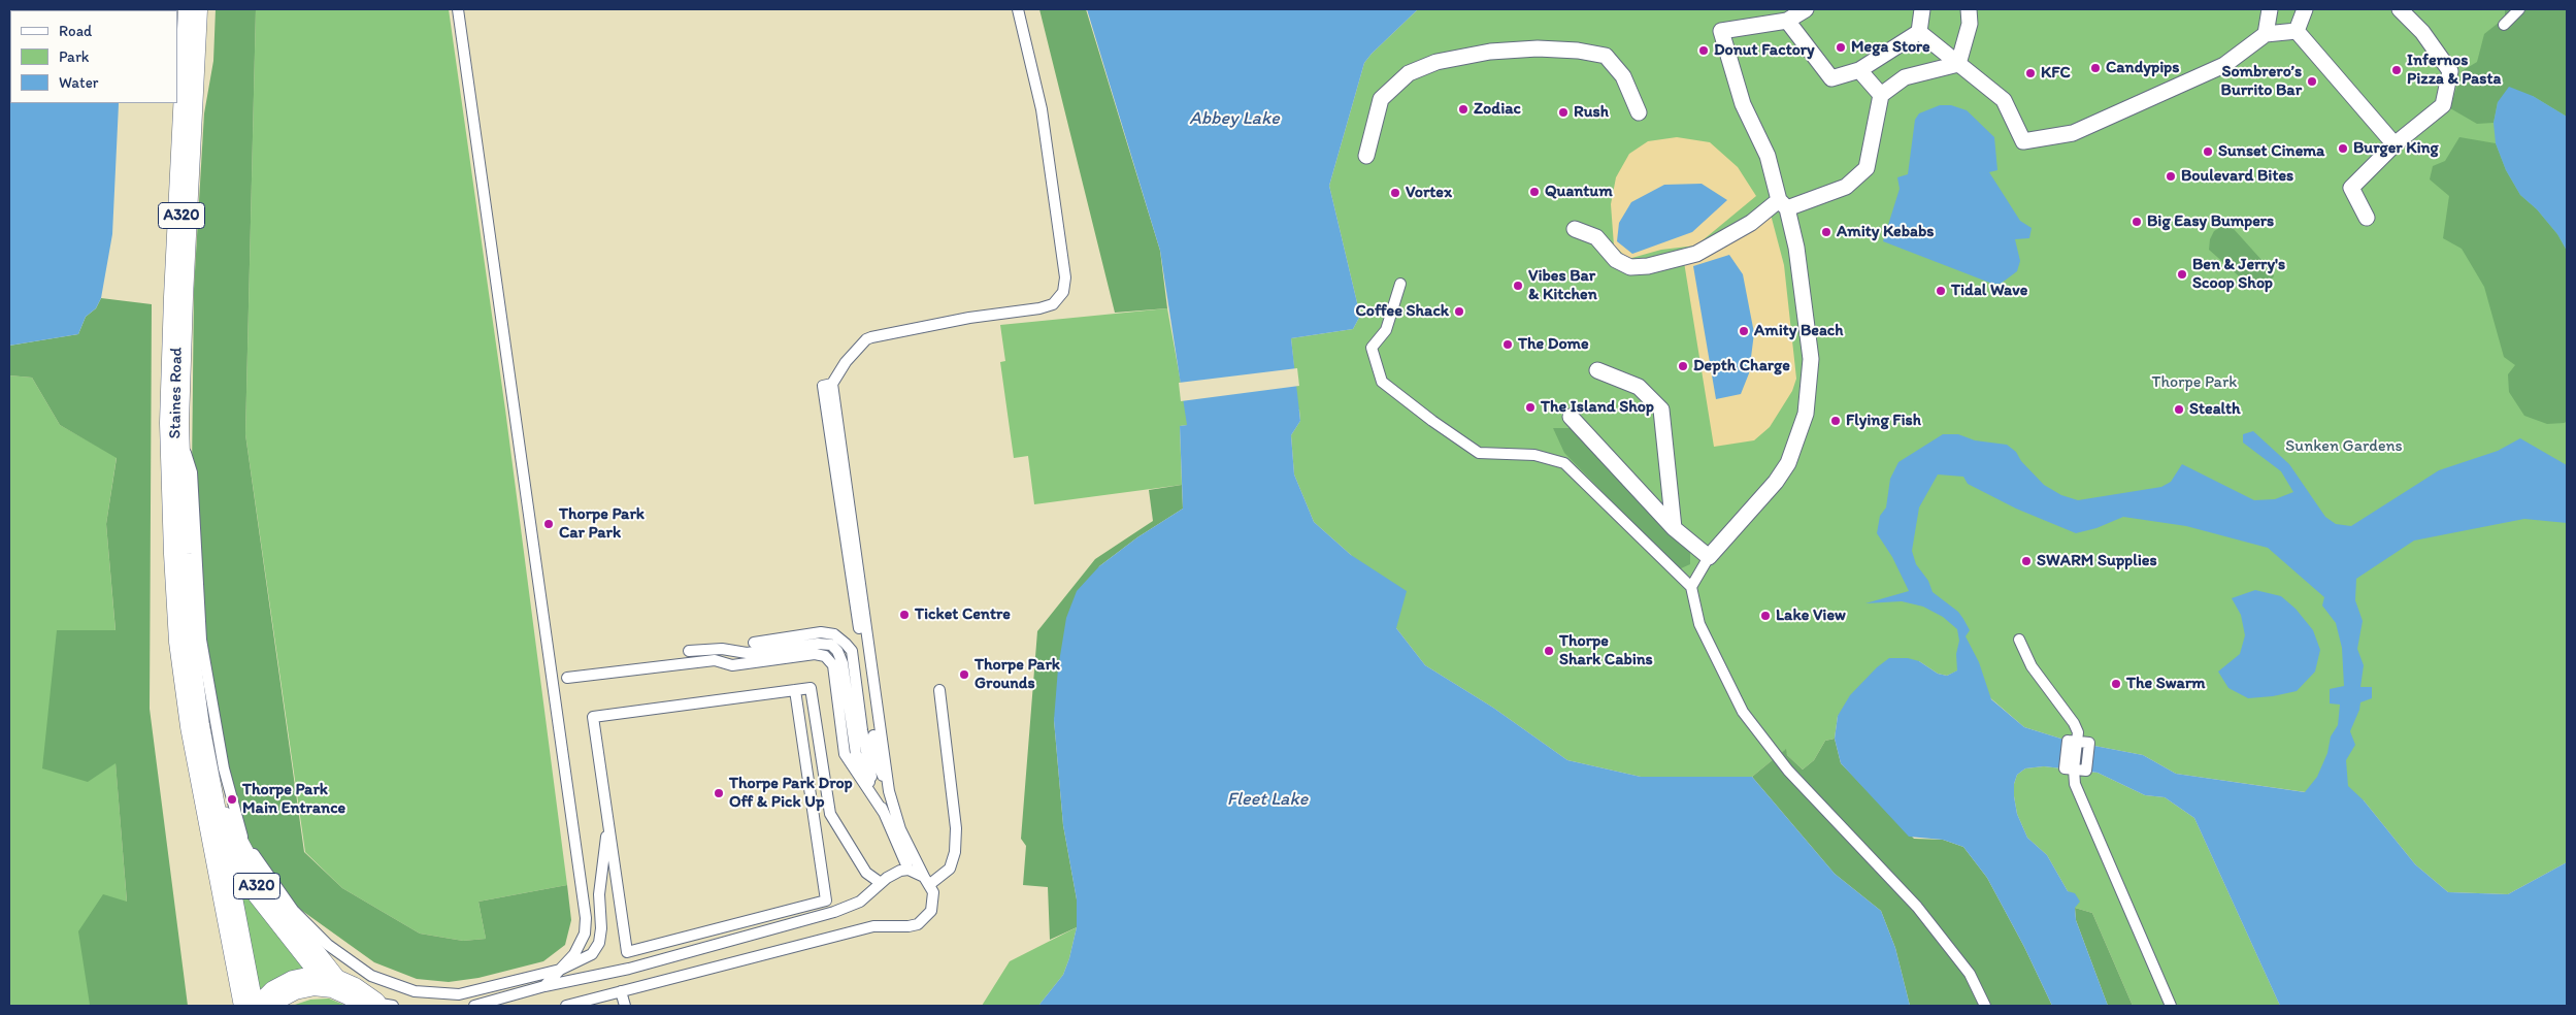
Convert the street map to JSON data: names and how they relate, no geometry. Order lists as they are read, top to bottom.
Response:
{
  "streets": {
    "main road": ["A320", "Staines Road"]
  },
  "water": ["Abbey Lake", "Fleet Lake"],
  "parks": ["Thorpe Park", "Sunken Gardens"],
  "places": [
    "Mega Store",
    "Donut Factory",
    "Candypips",
    "Infernos Pizza & Pasta",
    "KFC",
    "Sombrero’s Burrito Bar",
    "Zodiac",
    "Rush",
    "Burger King",
    "Sunset Cinema",
    "Boulevard Bites",
    "Quantum",
    "Vortex",
    "Big Easy Bumpers",
    "Amity Kebabs",
    "Ben & Jerry's Scoop Shop",
    "Vibes Bar & Kitchen",
    "Tidal Wave",
    "Coffee Shack",
    "Amity Beach",
    "The Dome",
    "Depth Charge",
    "The Island Shop",
    "Stealth",
    "Flying Fish",
    "Thorpe Park Car Park",
    "SWARM Supplies",
    "Ticket Centre",
    "Lake View",
    "Thorpe Shark Cabins",
    "Thorpe Park Grounds",
    "The Swarm",
    "Thorpe Park Drop Off & Pick Up",
    "Thorpe Park Main Entrance"
  ],
  "legend": ["Road", "Park", "Water"]
}
